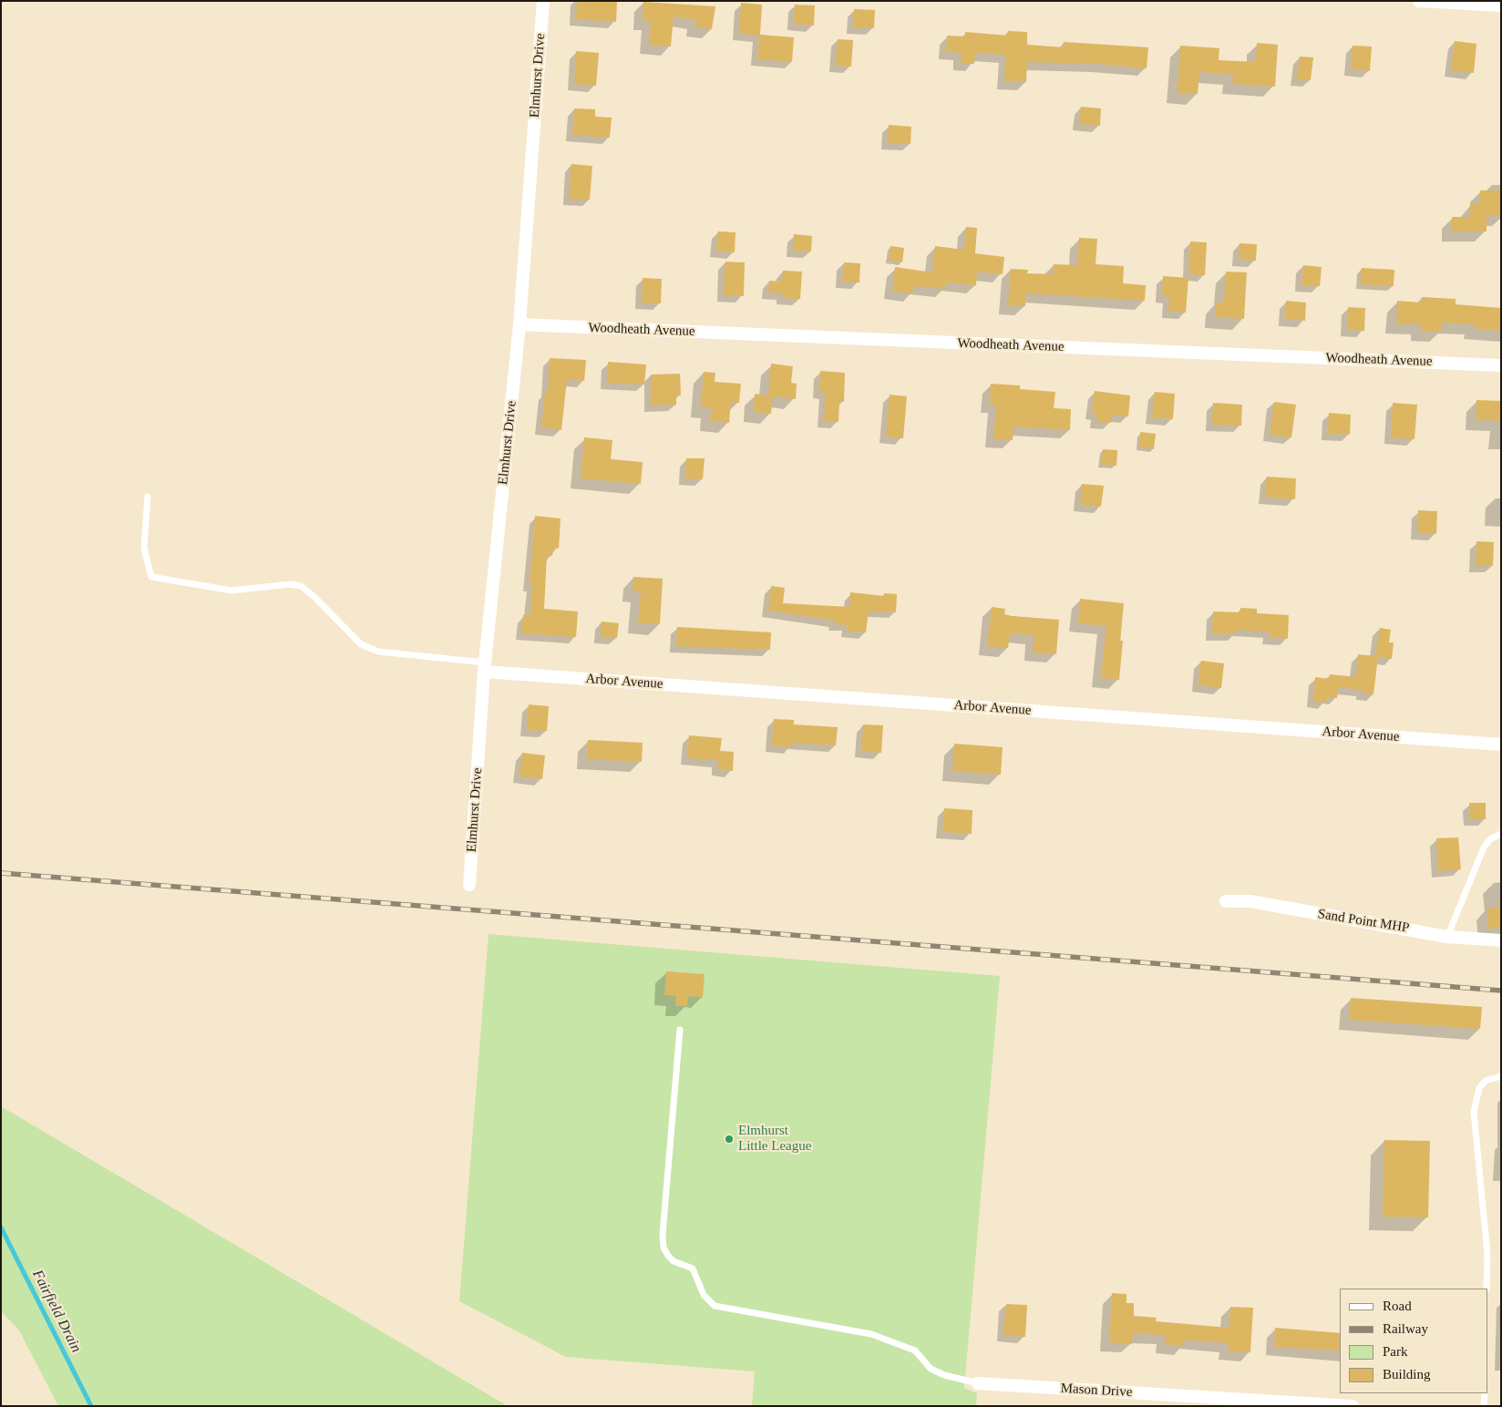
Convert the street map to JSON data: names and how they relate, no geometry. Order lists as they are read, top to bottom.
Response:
{
  "streets": {
    "street": [
      "Elmhurst Drive",
      "Woodheath Avenue",
      "Arbor Avenue",
      "Sand Point MHP",
      "Mason Drive"
    ]
  },
  "crossings": [
    ["Elmhurst Drive", "Woodheath Avenue"],
    ["Elmhurst Drive", "Arbor Avenue"]
  ],
  "water": ["Fairfield Drain"],
  "places": ["Elmhurst Little League"],
  "legend": [
    "Road",
    "Railway",
    "Park",
    "Building"
  ]
}
